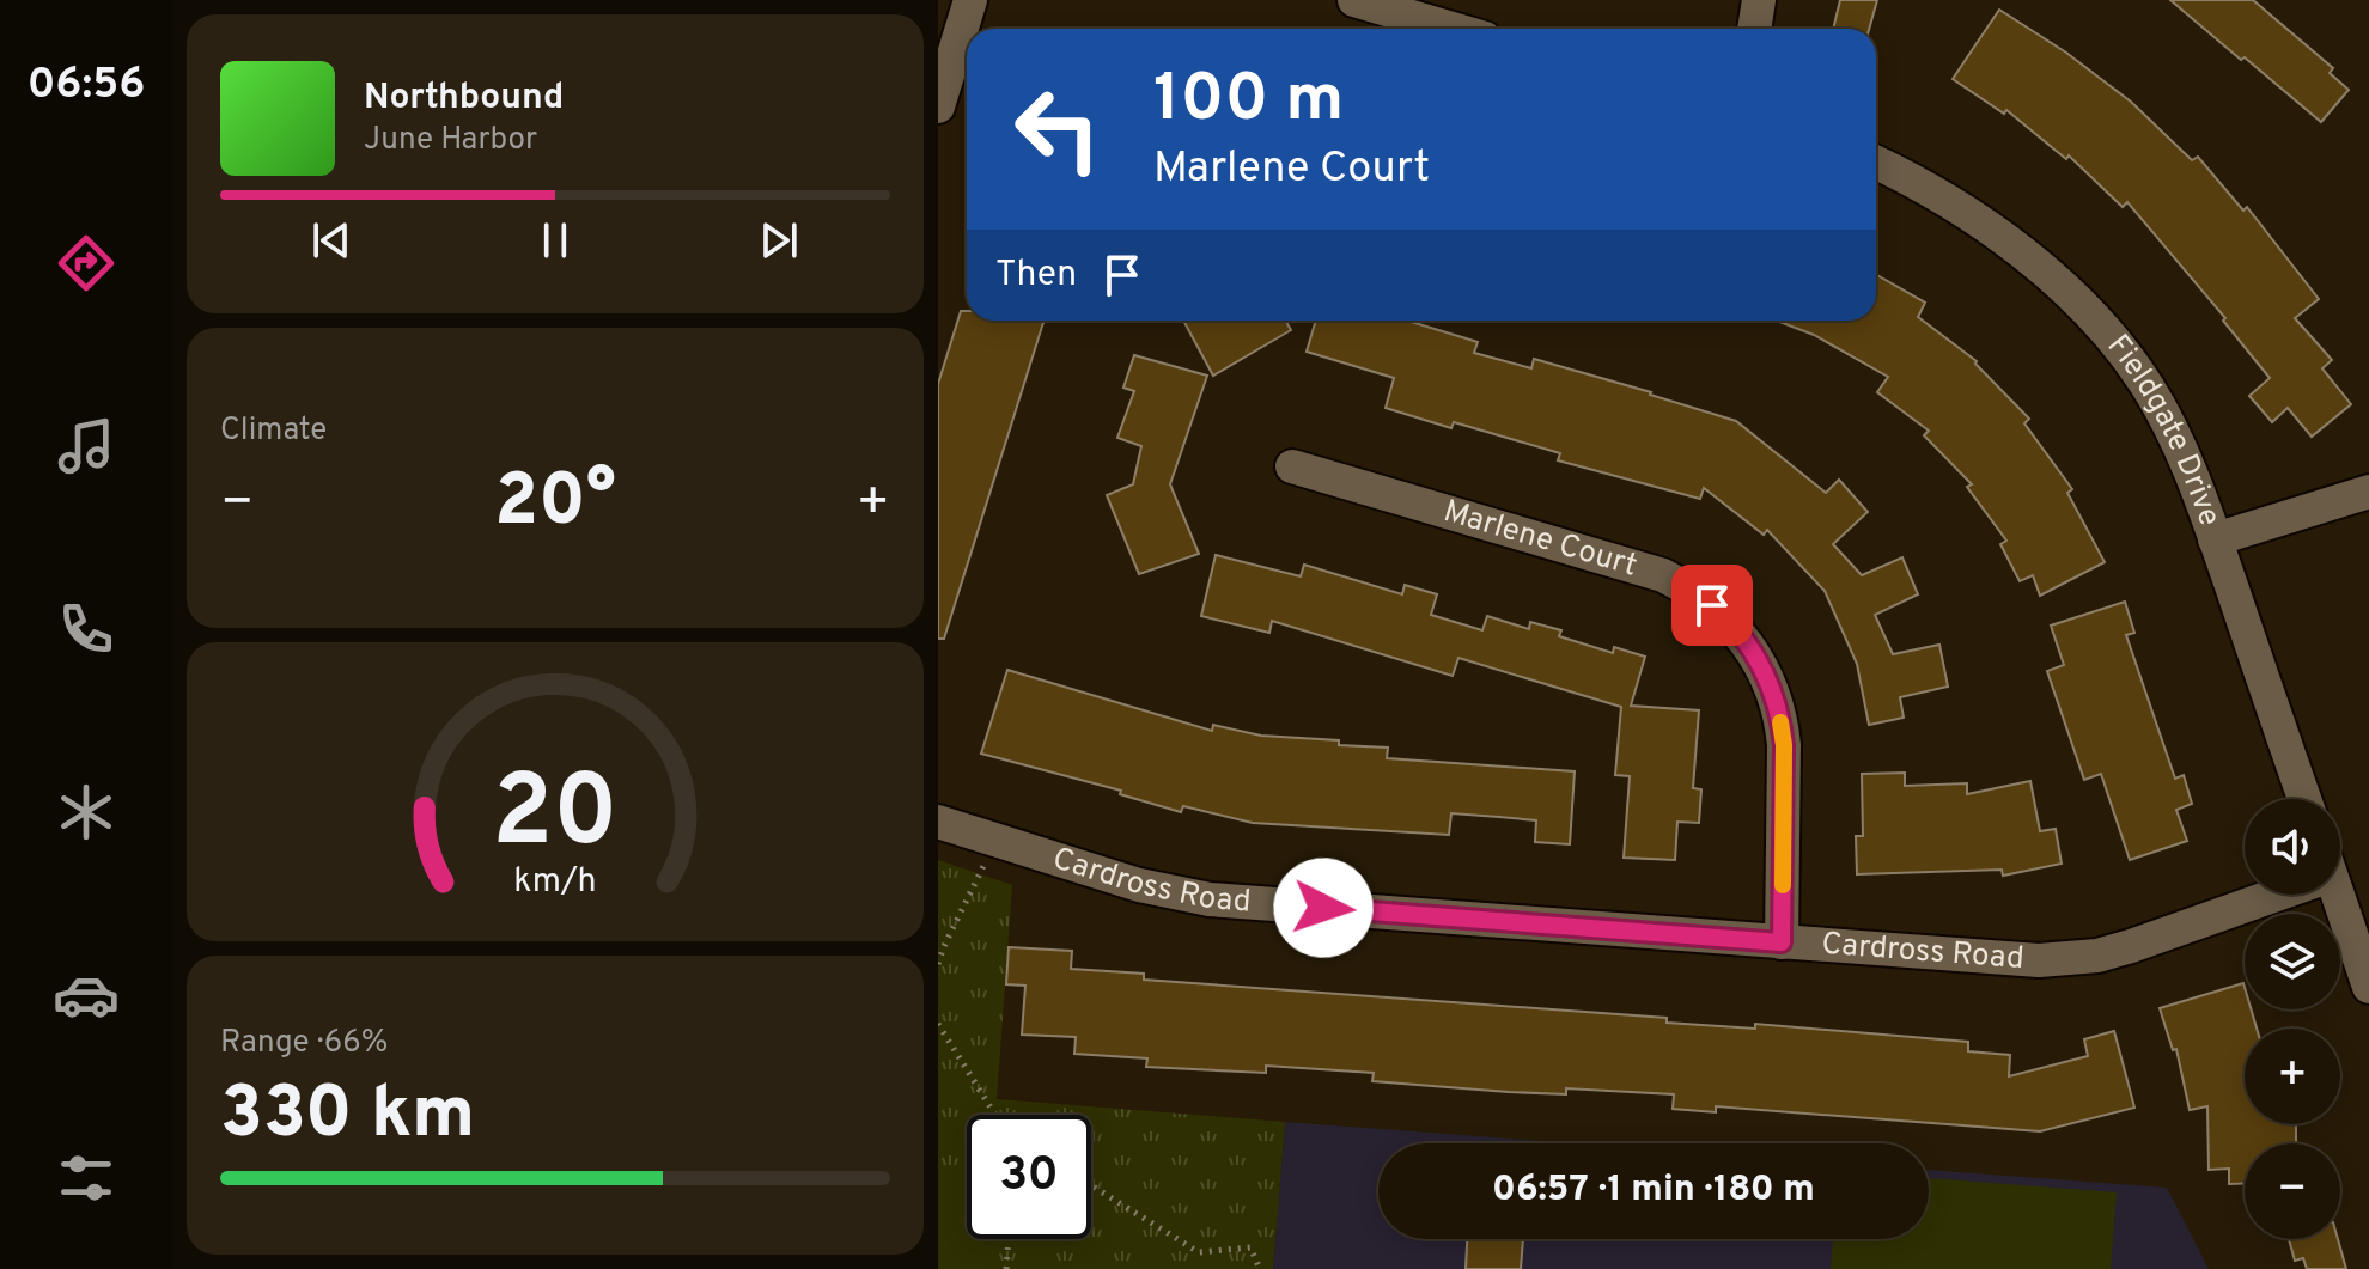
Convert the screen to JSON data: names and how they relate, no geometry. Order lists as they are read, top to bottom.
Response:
{
  "streets": {
    "street": ["Fieldgate Drive", "Marlene Court", "Cardross Road"]
  },
  "crossings": [
    ["Marlene Court", "Cardross Road"]
  ],
  "page": {
    "tabs": "06:56",
    "turn": ["100 m", "Marlene Court"],
    "song": ["Northbound", "June Harbor"],
    "then": "Then",
    "tile": [
      "Climate",
      ["Range · 66%", "330 km"]
    ],
    "heat": ["−", "20°", "+"],
    "map_buttons": ["+", "−"],
    "limit": "30",
    "trip": "06:57 · 1 min · 180 m",
    "gauge": ["20", "km/h"]
  }
}
